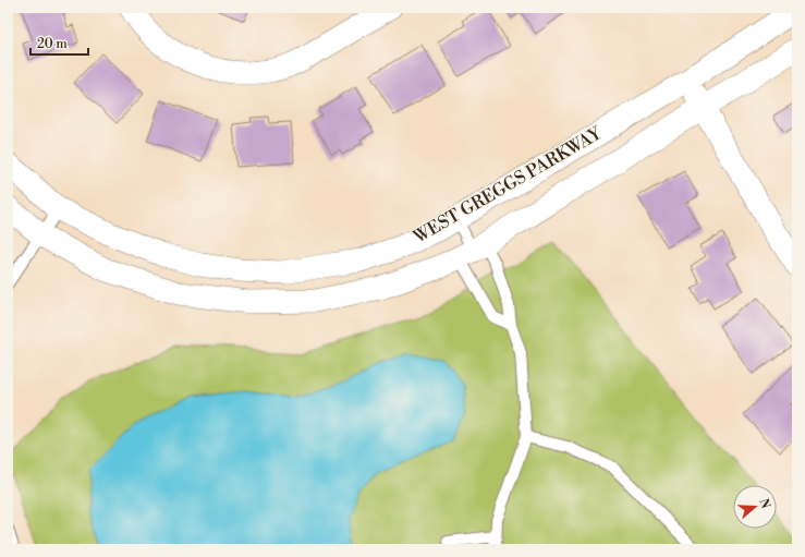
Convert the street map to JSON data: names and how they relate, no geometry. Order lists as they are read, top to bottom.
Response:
{
  "streets": {
    "street": ["WEST GREGGS PARKWAY"]
  },
  "scale_bar": "20 m",
  "north": "right"
}
